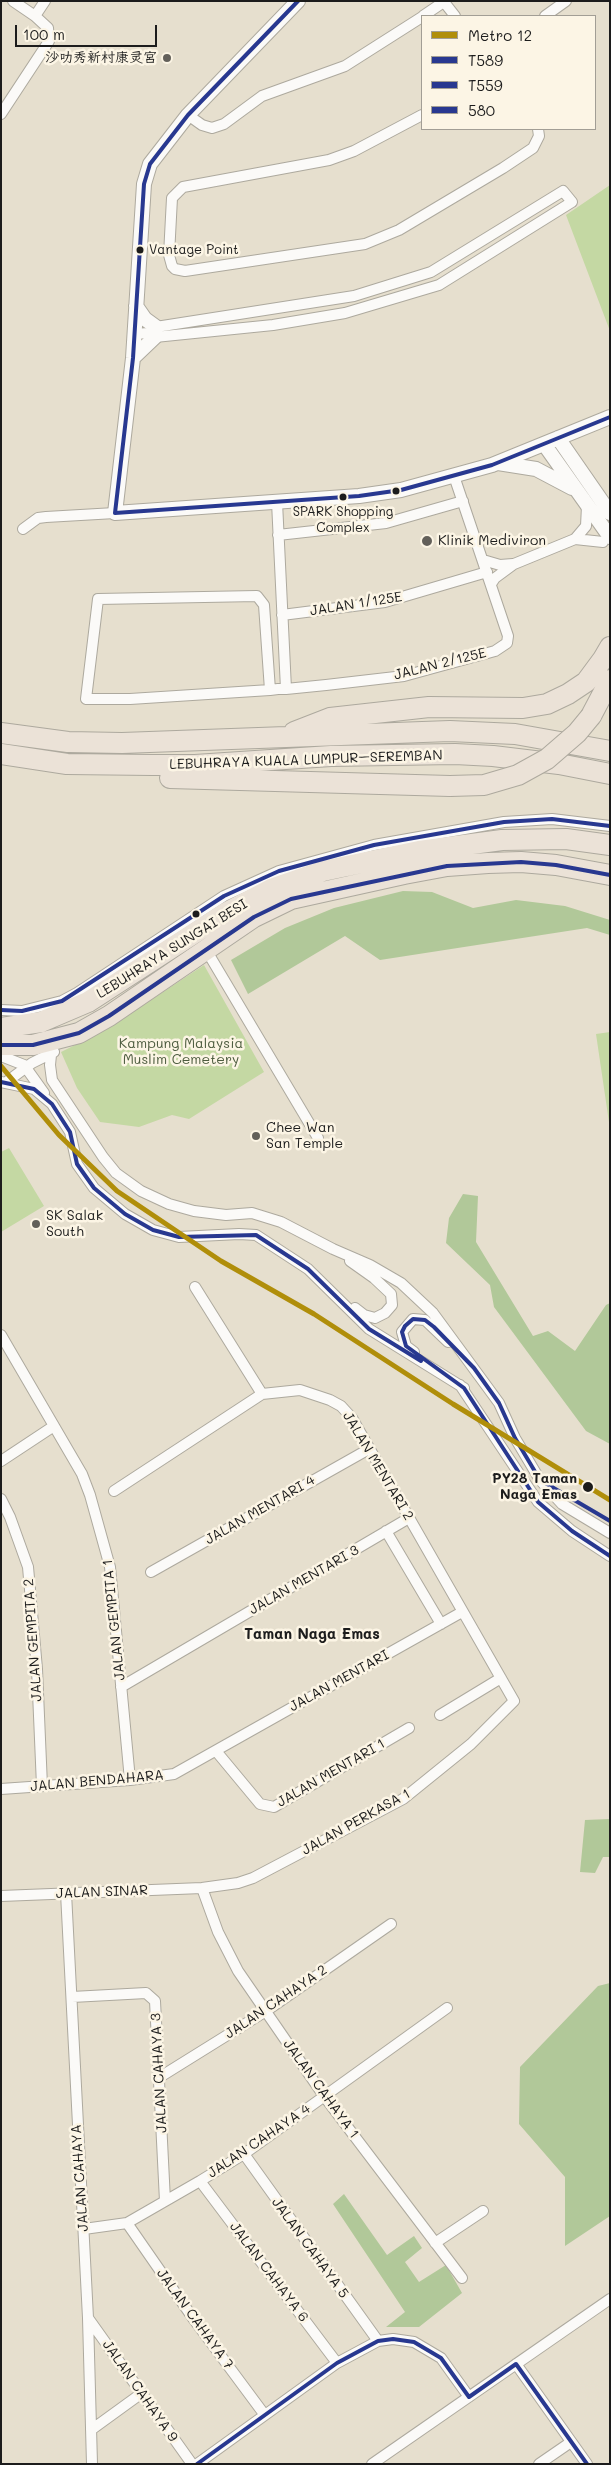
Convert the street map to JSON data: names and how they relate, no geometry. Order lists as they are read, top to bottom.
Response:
{
  "streets": {
    "highway": ["LEBUHRAYA KUALA LUMPUR–SEREMBAN", "LEBUHRAYA SUNGAI BESI"],
    "street": [
      "JALAN 1/125E",
      "JALAN 2/125E",
      "JALAN MENTARI 2",
      "JALAN MENTARI 4",
      "JALAN MENTARI 3",
      "JALAN GEMPITA 1",
      "JALAN GEMPITA 2",
      "JALAN MENTARI",
      "JALAN MENTARI 1",
      "JALAN BENDAHARA",
      "JALAN PERKASA 1",
      "JALAN SINAR",
      "JALAN CAHAYA 2",
      "JALAN CAHAYA 3",
      "JALAN CAHAYA 1",
      "JALAN CAHAYA 4",
      "JALAN CAHAYA",
      "JALAN CAHAYA 5",
      "JALAN CAHAYA 6",
      "JALAN CAHAYA 7",
      "JALAN CAHAYA 9"
    ]
  },
  "crossings": [
    ["JALAN 1/125E", "JALAN 2/125E"],
    ["JALAN MENTARI 2", "JALAN MENTARI 4"],
    ["JALAN MENTARI 2", "JALAN MENTARI 3"],
    ["JALAN MENTARI 2", "JALAN MENTARI"],
    ["JALAN MENTARI 2", "JALAN PERKASA 1"],
    ["JALAN MENTARI 3", "JALAN GEMPITA 1"],
    ["JALAN GEMPITA 1", "JALAN BENDAHARA"],
    ["JALAN GEMPITA 2", "JALAN BENDAHARA"],
    ["JALAN MENTARI", "JALAN MENTARI 1"],
    ["JALAN MENTARI", "JALAN BENDAHARA"],
    ["JALAN MENTARI 1", "JALAN BENDAHARA"],
    ["JALAN PERKASA 1", "JALAN SINAR"],
    ["JALAN PERKASA 1", "JALAN CAHAYA 1"],
    ["JALAN SINAR", "JALAN CAHAYA 1"],
    ["JALAN SINAR", "JALAN CAHAYA"],
    ["JALAN CAHAYA 2", "JALAN CAHAYA 3"],
    ["JALAN CAHAYA 2", "JALAN CAHAYA 1"],
    ["JALAN CAHAYA 3", "JALAN CAHAYA 4"],
    ["JALAN CAHAYA 3", "JALAN CAHAYA"],
    ["JALAN CAHAYA 1", "JALAN CAHAYA 4"],
    ["JALAN CAHAYA 4", "JALAN CAHAYA"],
    ["JALAN CAHAYA 4", "JALAN CAHAYA 5"],
    ["JALAN CAHAYA 4", "JALAN CAHAYA 6"],
    ["JALAN CAHAYA 4", "JALAN CAHAYA 7"],
    ["JALAN CAHAYA", "JALAN CAHAYA 9"]
  ],
  "districts": ["Taman Naga Emas"],
  "parks": ["Kampung Malaysia Muslim Cemetery"],
  "places": [
    "沙叻秀新村康灵宫",
    "Vantage Point",
    "SPARK Shopping Complex",
    "Klinik Mediviron",
    "Chee Wan San Temple",
    "SK Salak South",
    "PY28 Taman Naga Emas"
  ],
  "lines": [
    "transit line 580",
    "transit line T559",
    "metro line 12",
    "transit line T589"
  ],
  "legend": [
    "Metro 12",
    "T589",
    "T559",
    "580"
  ],
  "scale_bar": "100 m"
}
